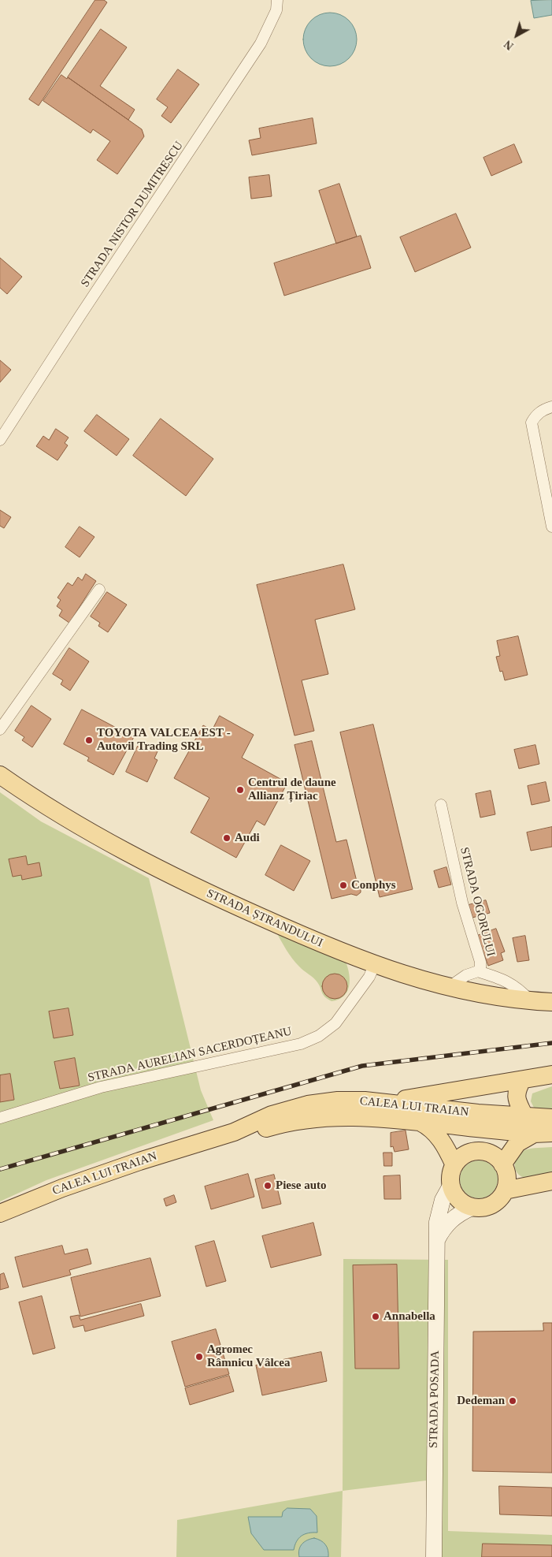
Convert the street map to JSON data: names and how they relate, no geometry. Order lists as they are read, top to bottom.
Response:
{
  "streets": {
    "main road": ["STRADA ȘTRANDULUI", "CALEA LUI TRAIAN"],
    "street": [
      "STRADA NISTOR DUMITRESCU",
      "STRADA OGORULUI",
      "STRADA AURELIAN SACERDOȚEANU",
      "STRADA POSADA"
    ]
  },
  "crossings": [
    ["STRADA OGORULUI", "STRADA ȘTRANDULUI"],
    ["STRADA ȘTRANDULUI", "STRADA AURELIAN SACERDOȚEANU"]
  ],
  "places": [
    "TOYOTA VALCEA EST - Autovil Trading SRL",
    "Centrul de daune Allianz Țiriac",
    "Audi",
    "Conphys",
    "Piese auto",
    "Annabella",
    "Agromec Râmnicu Vâlcea",
    "Dedeman"
  ],
  "north": "bottom left"
}
